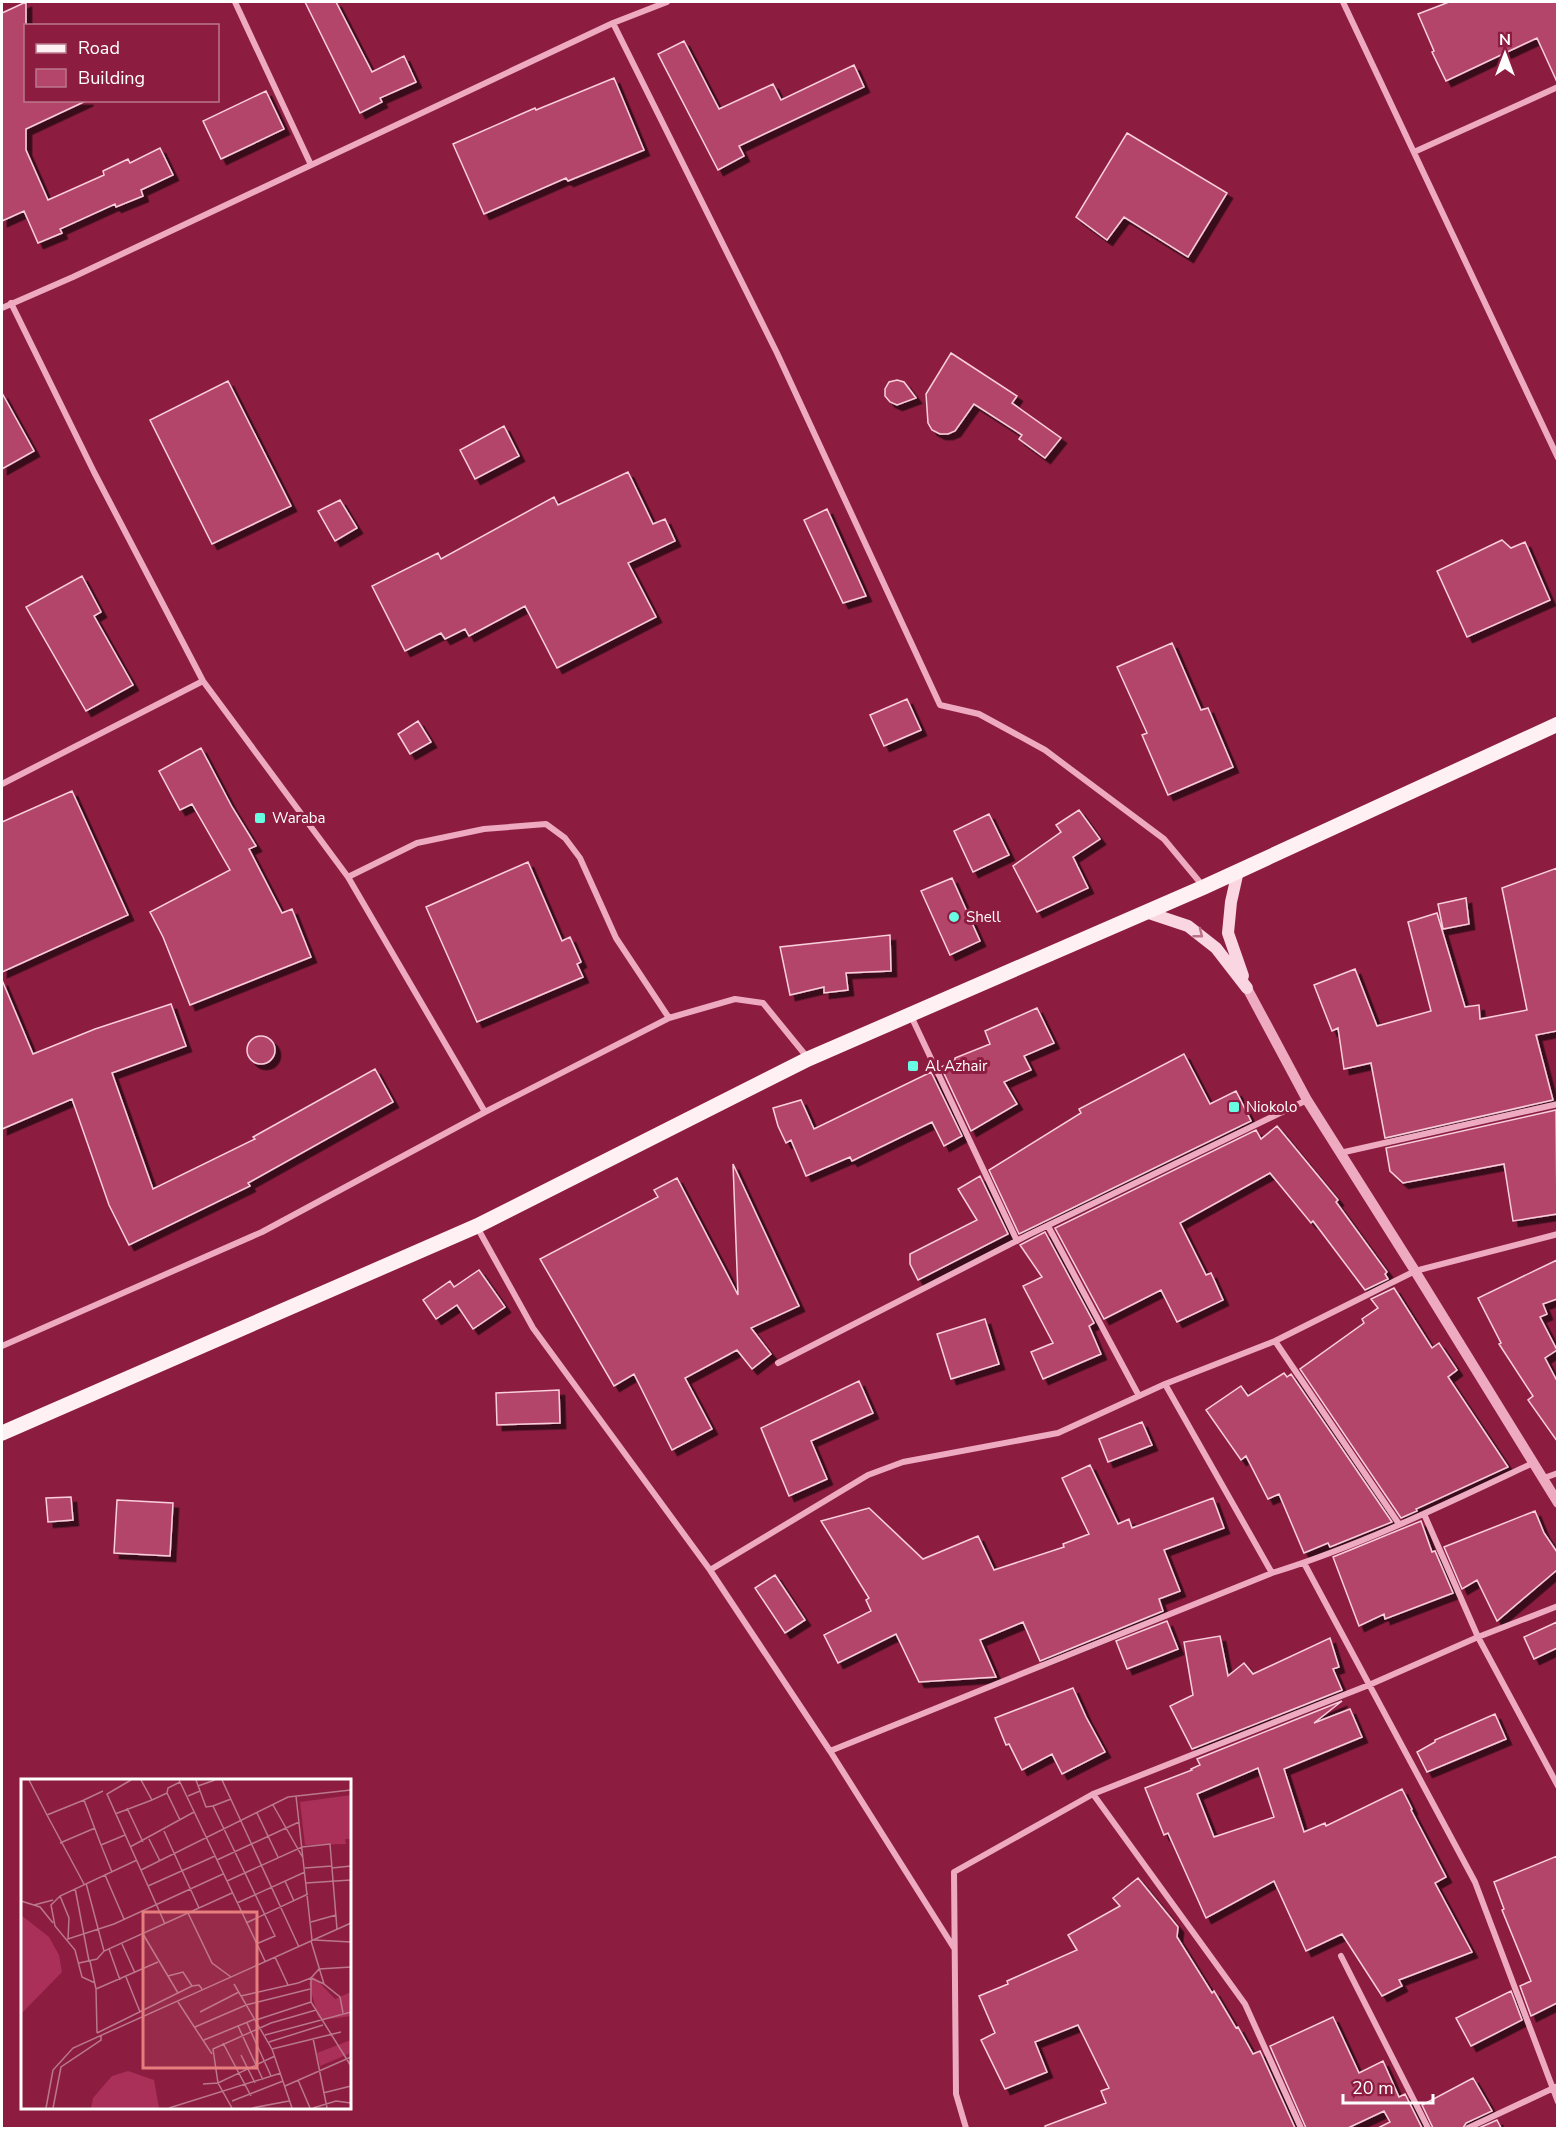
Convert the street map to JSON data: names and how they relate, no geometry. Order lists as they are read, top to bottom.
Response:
{
  "places": {
    "transit": ["Waraba", "Al Azhair", "Niokolo"],
    "other": ["Shell"]
  },
  "legend": ["Road", "Building"],
  "scale_bar": "20 m",
  "north": "top"
}
